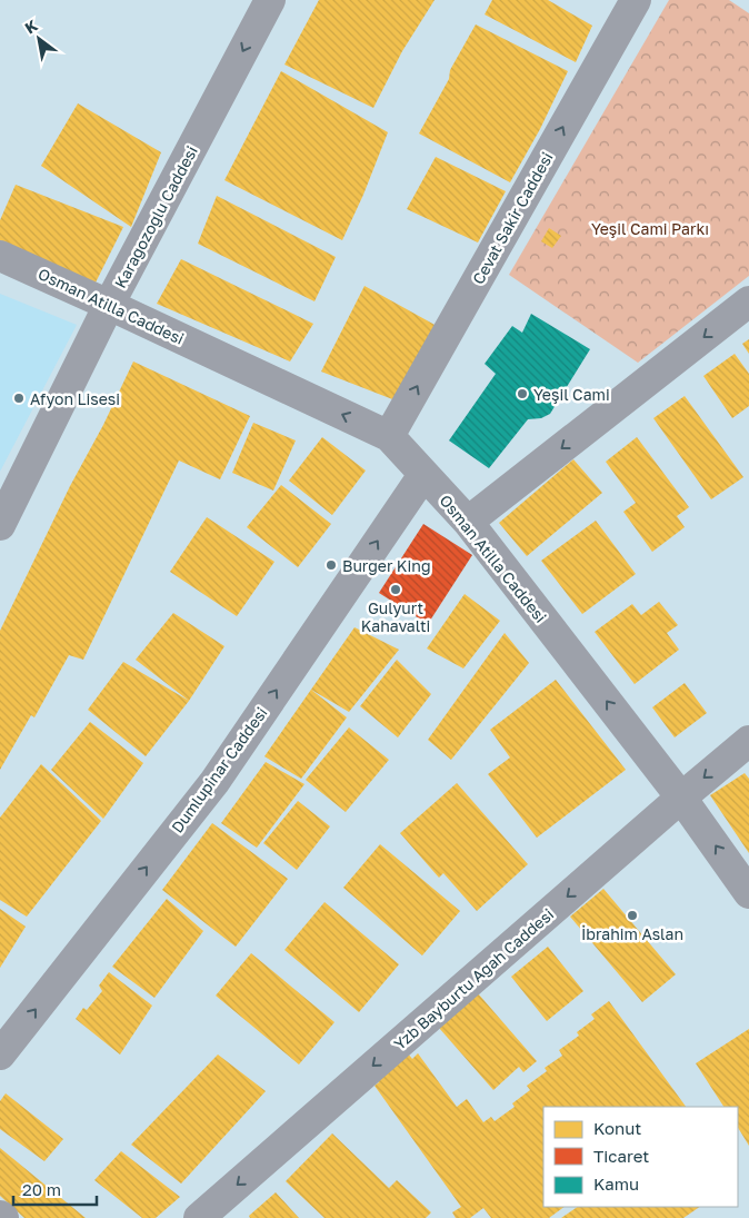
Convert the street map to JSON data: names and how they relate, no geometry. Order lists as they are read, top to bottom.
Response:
{
  "streets": {
    "street": [
      "Karagozoglu Caddesi",
      "Cevat Sakir Caddesi",
      "Osman Atilla Caddesi",
      "Dumlupinar Caddesi",
      "Yzb Bayburtu Agah Caddesi"
    ]
  },
  "crossings": [
    ["Karagozoglu Caddesi", "Osman Atilla Caddesi"],
    ["Cevat Sakir Caddesi", "Osman Atilla Caddesi"],
    ["Osman Atilla Caddesi", "Dumlupinar Caddesi"],
    ["Osman Atilla Caddesi", "Yzb Bayburtu Agah Caddesi"]
  ],
  "one_way": [
    "Karagozoglu Caddesi",
    "Osman Atilla Caddesi",
    "Dumlupinar Caddesi",
    "Yzb Bayburtu Agah Caddesi"
  ],
  "parks": ["Yeşil Cami Parkı"],
  "places": [
    "Yeşil Cami",
    "Afyon Lisesi",
    "Burger King",
    "Gulyurt Kahavalti",
    "İbrahim Aslan"
  ],
  "legend": ["Konut", "Ticaret", "Kamu"],
  "scale_bar": "20 m",
  "north": "top left"
}
